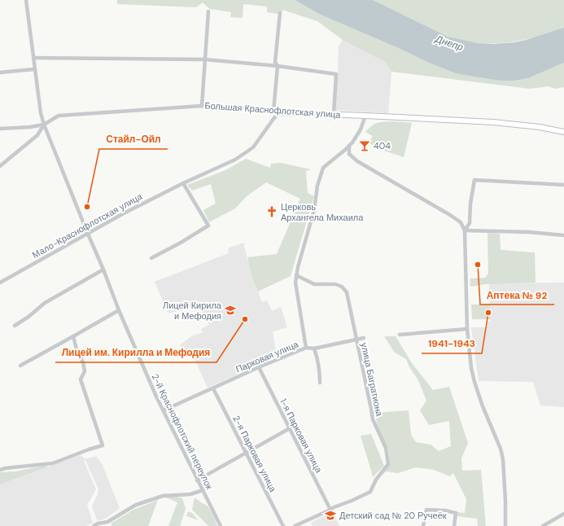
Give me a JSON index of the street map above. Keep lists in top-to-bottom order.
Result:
{
  "streets": {
    "main road": ["Большая Краснофлотская улица"],
    "street": [
      "Мало-Краснофлотская улица",
      "Парковая улица",
      "улица Багратиона",
      "2-й Краснофлотский переулок",
      "1-я Парковая улица",
      "2-я Парковая улица"
    ]
  },
  "crossings": [
    ["Большая Краснофлотская улица", "Мало-Краснофлотская улица"],
    ["Большая Краснофлотская улица", "Парковая улица"],
    ["Большая Краснофлотская улица", "2-й Краснофлотский переулок"],
    ["Мало-Краснофлотская улица", "2-й Краснофлотский переулок"],
    ["Парковая улица", "улица Багратиона"],
    ["Парковая улица", "2-й Краснофлотский переулок"],
    ["Парковая улица", "1-я Парковая улица"],
    ["Парковая улица", "2-я Парковая улица"],
    ["улица Багратиона", "1-я Парковая улица"]
  ],
  "water": ["Днепр"],
  "places": {
    "bar": ["404"],
    "other": [
      "Стайл-Ойл",
      "Аптека № 92",
      "1941-1943",
      "Лицей им. Кирилла и Мефодия"
    ],
    "church": ["Церковь Архангела Михаила"],
    "school or university": ["Лицей Кирила и Мефодия", "Детский сад № 20 Ручеёк"]
  }
}
